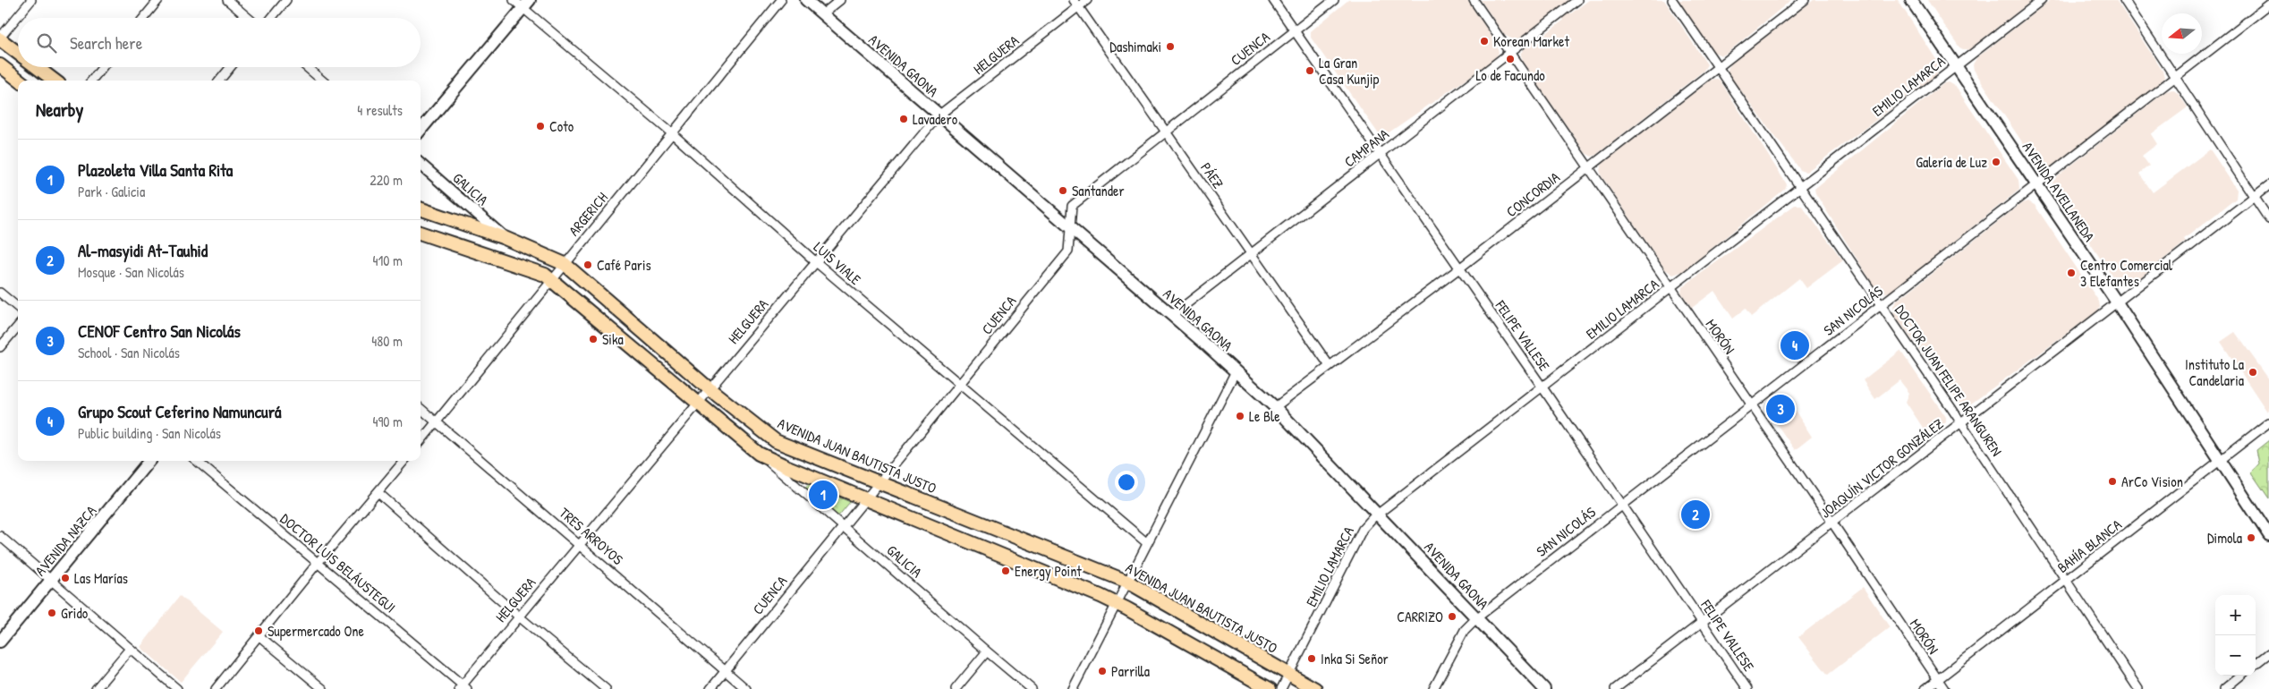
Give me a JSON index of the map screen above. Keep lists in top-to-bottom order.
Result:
{
  "streets": {
    "main road": [
      "AVENIDA GAONA",
      "AVENIDA AVELLANEDA",
      "AVENIDA JUAN BAUTISTA JUSTO",
      "AVENIDA NAZCA"
    ],
    "street": [
      "CUENCA",
      "HELGUERA",
      "EMILIO LAMARCA",
      "CAMPANA",
      "PÁEZ",
      "GALICIA",
      "CONCORDIA",
      "ARGERICH",
      "LUIS VIALE",
      "SAN NICOLÁS",
      "FELIPE VALLESE",
      "MORÓN",
      "DOCTOR JUAN FELIPE ARANGUREN",
      "JOAQUÍN VICTOR GONZÁLEZ",
      "TRES ARROYOS",
      "BAHÍA BLANCA",
      "DOCTOR LUIS BELÁUSTEGUI"
    ]
  },
  "crossings": [
    ["CUENCA", "AVENIDA GAONA"],
    ["CUENCA", "PÁEZ"],
    ["CUENCA", "GALICIA"],
    ["CUENCA", "LUIS VIALE"],
    ["CUENCA", "FELIPE VALLESE"],
    ["CUENCA", "AVENIDA JUAN BAUTISTA JUSTO"],
    ["CUENCA", "TRES ARROYOS"],
    ["HELGUERA", "AVENIDA GAONA"],
    ["HELGUERA", "PÁEZ"],
    ["HELGUERA", "LUIS VIALE"],
    ["HELGUERA", "AVENIDA JUAN BAUTISTA JUSTO"],
    ["HELGUERA", "TRES ARROYOS"],
    ["HELGUERA", "DOCTOR LUIS BELÁUSTEGUI"],
    ["AVENIDA GAONA", "EMILIO LAMARCA"],
    ["AVENIDA GAONA", "CAMPANA"],
    ["AVENIDA GAONA", "CONCORDIA"],
    ["AVENIDA GAONA", "SAN NICOLÁS"],
    ["EMILIO LAMARCA", "AVENIDA AVELLANEDA"],
    ["EMILIO LAMARCA", "FELIPE VALLESE"],
    ["EMILIO LAMARCA", "MORÓN"],
    ["EMILIO LAMARCA", "DOCTOR JUAN FELIPE ARANGUREN"],
    ["EMILIO LAMARCA", "AVENIDA JUAN BAUTISTA JUSTO"],
    ["CAMPANA", "PÁEZ"],
    ["CAMPANA", "FELIPE VALLESE"],
    ["CAMPANA", "MORÓN"],
    ["PÁEZ", "CONCORDIA"],
    ["GALICIA", "AVENIDA JUAN BAUTISTA JUSTO"],
    ["AVENIDA AVELLANEDA", "SAN NICOLÁS"],
    ["AVENIDA AVELLANEDA", "JOAQUÍN VICTOR GONZÁLEZ"],
    ["AVENIDA AVELLANEDA", "BAHÍA BLANCA"],
    ["CONCORDIA", "FELIPE VALLESE"],
    ["CONCORDIA", "MORÓN"],
    ["CONCORDIA", "DOCTOR JUAN FELIPE ARANGUREN"],
    ["ARGERICH", "LUIS VIALE"],
    ["ARGERICH", "AVENIDA JUAN BAUTISTA JUSTO"],
    ["ARGERICH", "TRES ARROYOS"],
    ["SAN NICOLÁS", "FELIPE VALLESE"],
    ["SAN NICOLÁS", "MORÓN"],
    ["SAN NICOLÁS", "DOCTOR JUAN FELIPE ARANGUREN"],
    ["FELIPE VALLESE", "JOAQUÍN VICTOR GONZÁLEZ"],
    ["MORÓN", "JOAQUÍN VICTOR GONZÁLEZ"],
    ["MORÓN", "BAHÍA BLANCA"],
    ["DOCTOR JUAN FELIPE ARANGUREN", "JOAQUÍN VICTOR GONZÁLEZ"],
    ["DOCTOR JUAN FELIPE ARANGUREN", "BAHÍA BLANCA"]
  ],
  "places": [
    "Korean Market",
    "Dashimaki",
    "Lo de Facundo",
    "La Gran Casa Kunjip",
    "Lavadero",
    "Coto",
    "Galería de Luz",
    "Santander",
    "Café Paris",
    "Centro Comercial 3 Elefantes",
    "Sika",
    "Instituto La Candelaria",
    "Le Ble",
    "ArCo Vision",
    "Dimola",
    "Energy Point",
    "Las Marías",
    "Grido",
    "CARRIZO",
    "Supermercado One",
    "Inka Si Señor",
    "Parrilla"
  ],
  "north": "left",
  "page": {
    "search": "Search here",
    "heading": ["Nearby", "4 results"],
    "list": [
      {
        "mark": "1",
        "name": "Plazoleta Villa Santa Rita",
        "note": "Park · Galicia",
        "value": "220 m"
      },
      {
        "mark": "2",
        "name": "Al-masyidi At-Tauhid",
        "note": "Mosque · San Nicolás",
        "value": "410 m"
      },
      {
        "mark": "3",
        "name": "CENOF Centro San Nicolás",
        "note": "School · San Nicolás",
        "value": "480 m"
      },
      {
        "mark": "4",
        "name": "Grupo Scout Ceferino Namuncurá",
        "note": "Public building · San Nicolás",
        "value": "490 m"
      }
    ],
    "pins": [
      "4",
      "3",
      "1",
      "2"
    ],
    "map_buttons": ["+", "−"]
  }
}
